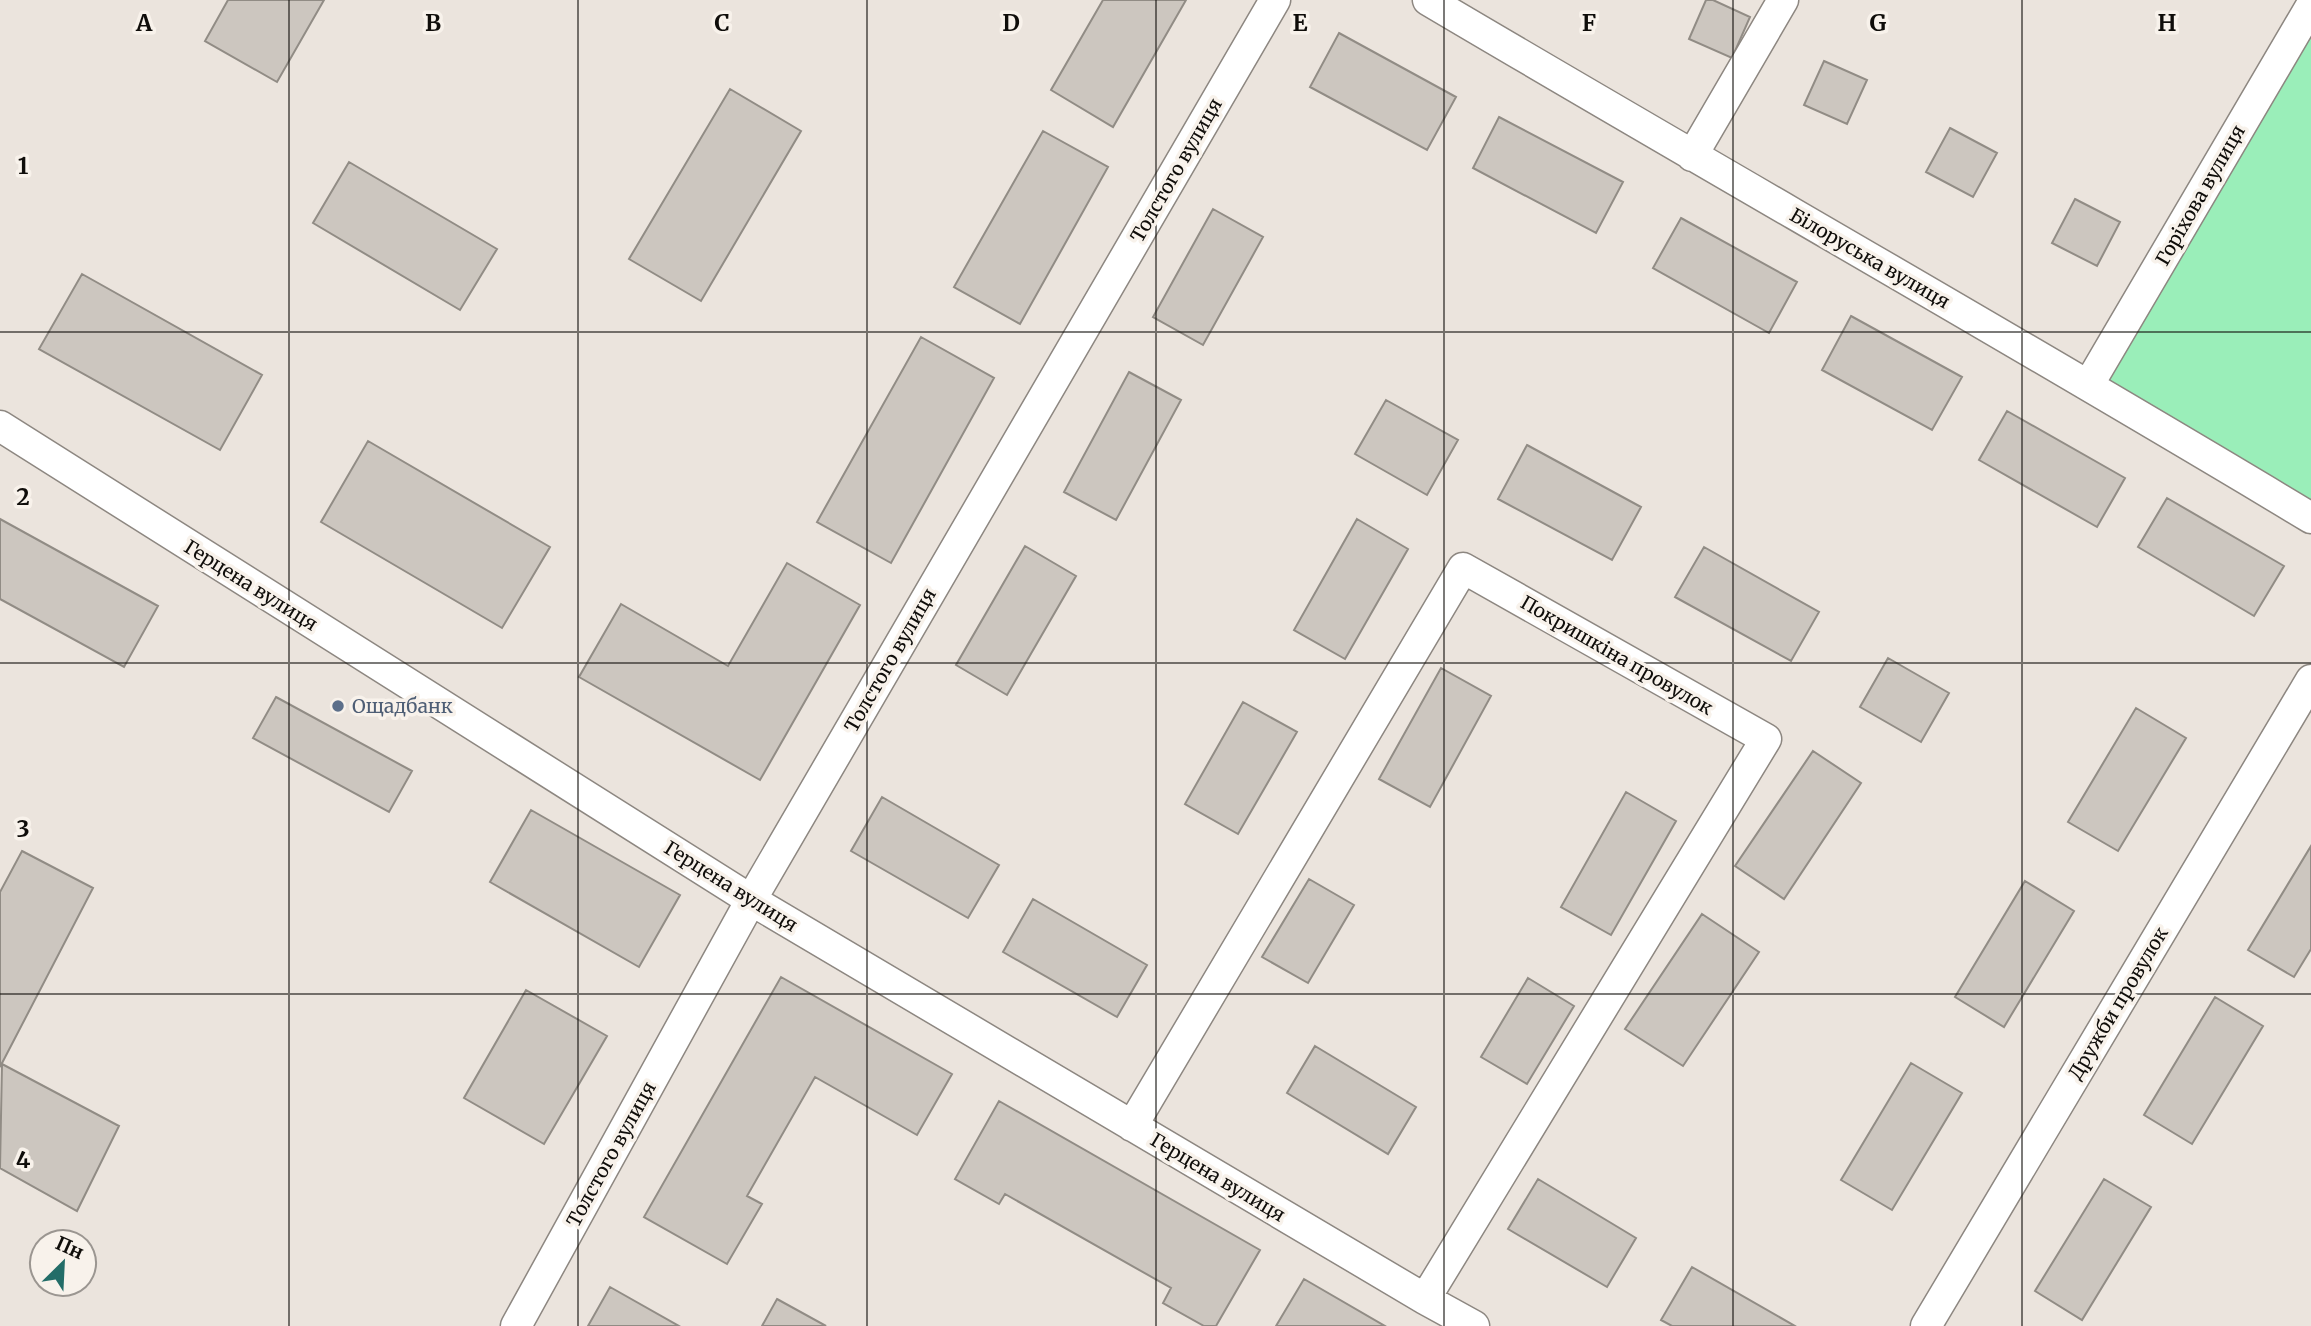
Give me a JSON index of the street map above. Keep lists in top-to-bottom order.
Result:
{
  "streets": {
    "street": [
      "Толстого вулиця",
      "Горіхова вулиця",
      "Білоруська вулиця",
      "Герцена вулиця",
      "Покришкіна провулок",
      "Дружби провулок"
    ]
  },
  "crossings": [
    ["Толстого вулиця", "Герцена вулиця"],
    ["Горіхова вулиця", "Білоруська вулиця"],
    ["Герцена вулиця", "Покришкіна провулок"]
  ],
  "places": ["Ощадбанк"],
  "north": "top right",
  "grid": {
    "columns": [
      "A",
      "B",
      "C",
      "D",
      "E",
      "F",
      "G",
      "H"
    ],
    "rows": [
      "1",
      "2",
      "3",
      "4"
    ]
  }
}
